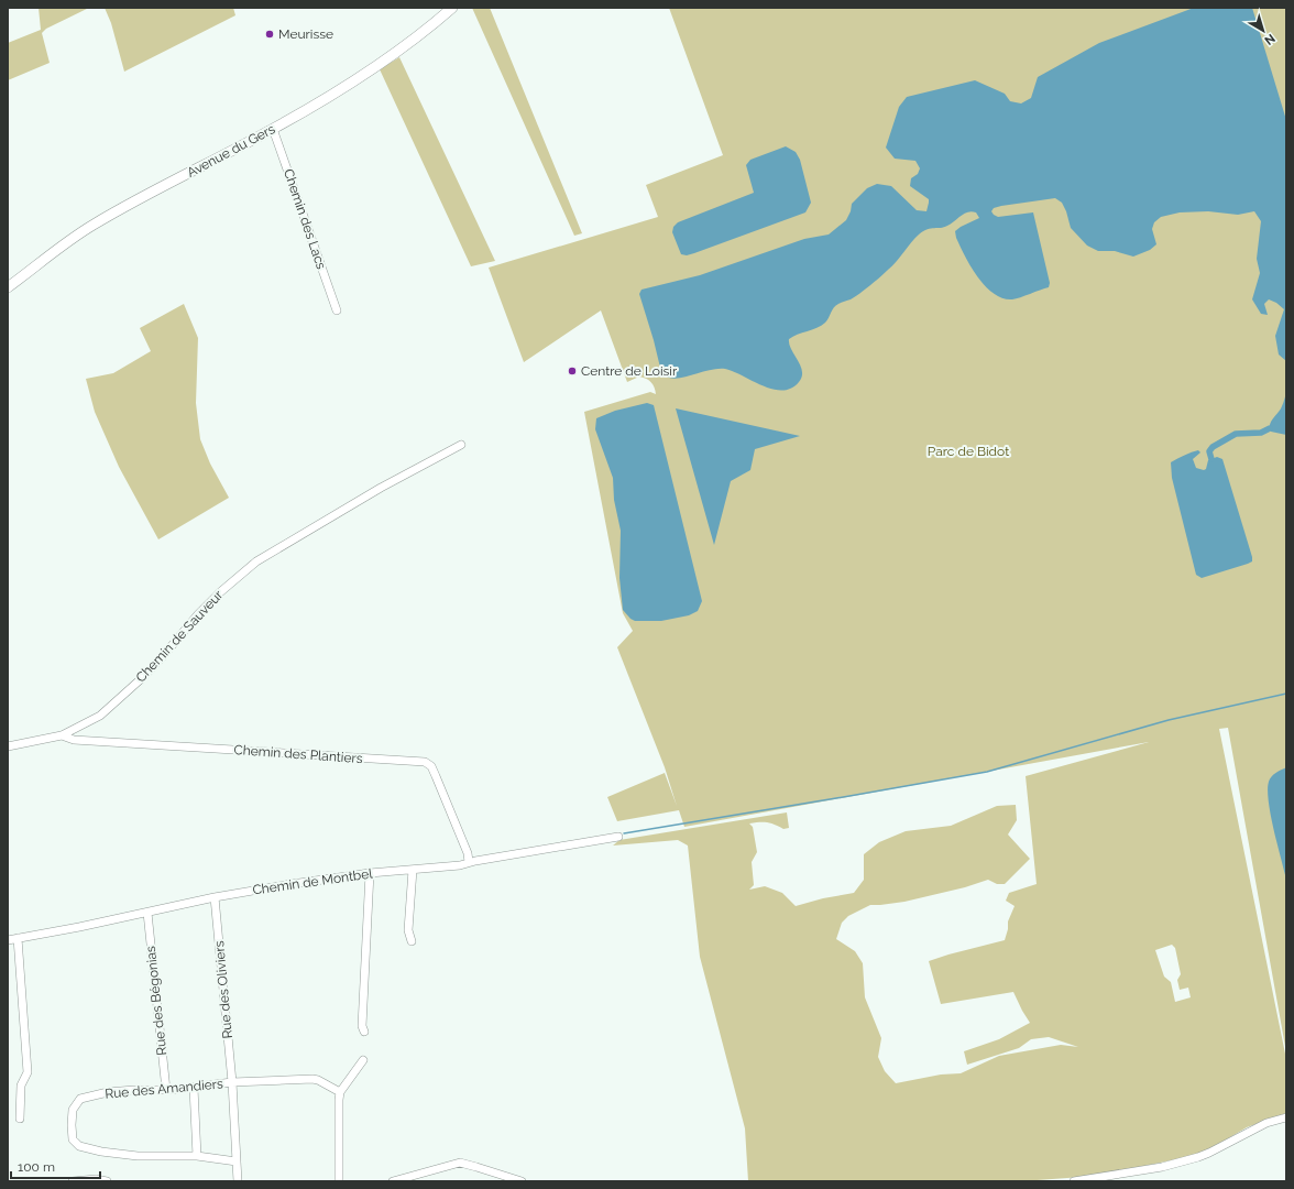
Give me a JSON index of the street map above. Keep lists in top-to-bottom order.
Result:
{
  "streets": {
    "main road": ["Avenue du Gers"],
    "street": [
      "Chemin des Lacs",
      "Chemin de Sauveur",
      "Chemin des Plantiers",
      "Chemin de Montbel",
      "Rue des Oliviers",
      "Rue des Bégonias",
      "Rue des Amandiers"
    ]
  },
  "crossings": [
    ["Avenue du Gers", "Chemin des Lacs"],
    ["Chemin de Sauveur", "Chemin des Plantiers"],
    ["Chemin des Plantiers", "Chemin de Montbel"],
    ["Chemin de Montbel", "Rue des Oliviers"],
    ["Chemin de Montbel", "Rue des Bégonias"],
    ["Rue des Oliviers", "Rue des Amandiers"],
    ["Rue des Bégonias", "Rue des Amandiers"]
  ],
  "parks": ["Parc de Bidot"],
  "places": ["Meurisse", "Centre de Loisir"],
  "scale_bar": "100 m",
  "north": "bottom right"
}
